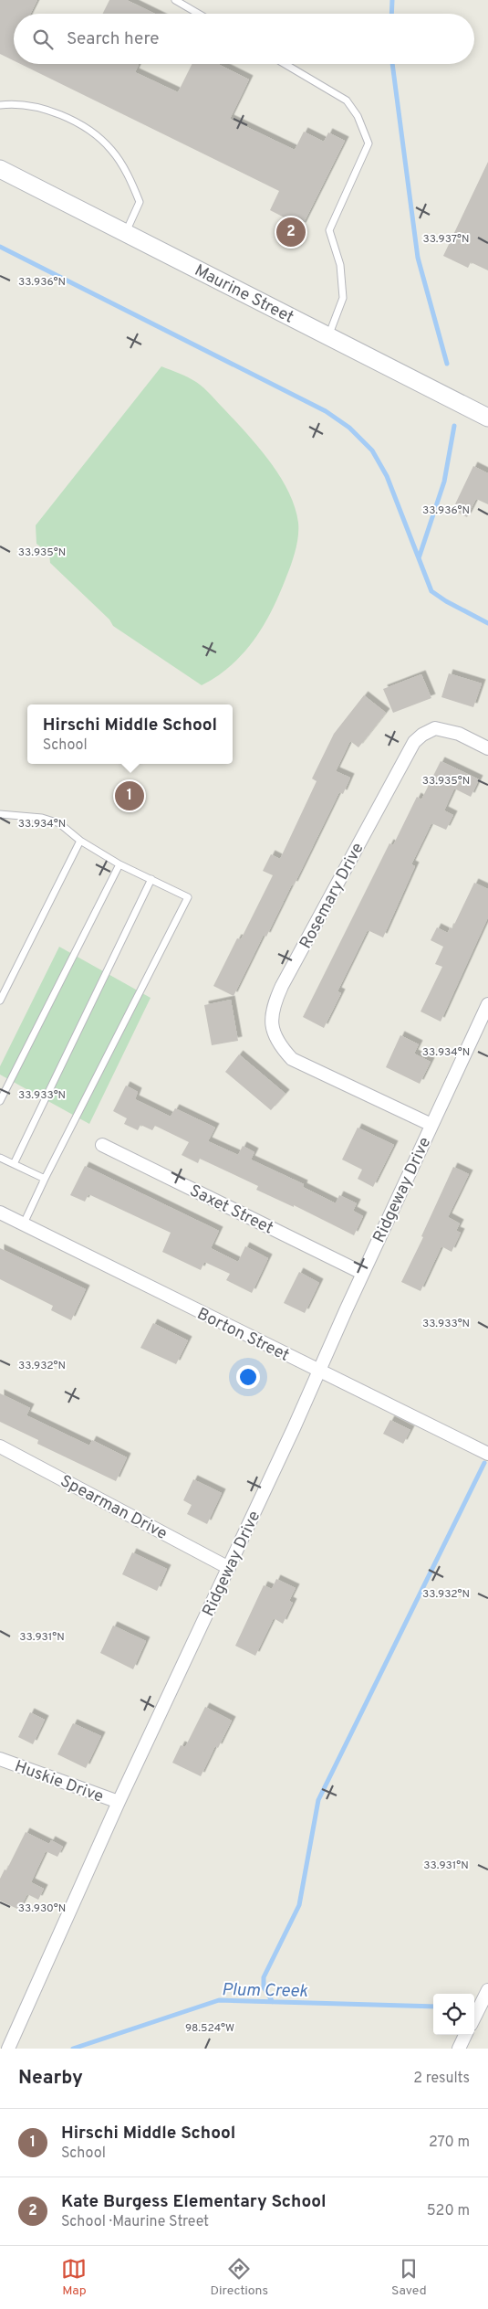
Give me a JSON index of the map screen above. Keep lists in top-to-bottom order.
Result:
{
  "streets": {
    "street": [
      "Maurine Street",
      "Rosemary Drive",
      "Ridgeway Drive",
      "Saxet Street",
      "Borton Street",
      "Spearman Drive",
      "Huskie Drive"
    ]
  },
  "crossings": [
    ["Rosemary Drive", "Ridgeway Drive"],
    ["Ridgeway Drive", "Saxet Street"],
    ["Ridgeway Drive", "Borton Street"],
    ["Ridgeway Drive", "Spearman Drive"],
    ["Ridgeway Drive", "Huskie Drive"]
  ],
  "water": ["Plum Creek"],
  "page": {
    "search": "Search here",
    "pins": ["2", "1"],
    "popup": ["Hirschi Middle School", "School"],
    "heading": ["Nearby", "2 results"],
    "list": [
      {
        "mark": "1",
        "name": "Hirschi Middle School",
        "note": "School",
        "value": "270 m"
      },
      {
        "mark": "2",
        "name": "Kate Burgess Elementary School",
        "note": "School · Maurine Street",
        "value": "520 m"
      }
    ],
    "nav": ["Map", "Directions", "Saved"]
  },
  "coordinates": [
    "33.937°N",
    "33.936°N",
    "33.935°N",
    "33.934°N",
    "33.933°N",
    "33.932°N",
    "33.931°N",
    "33.930°N",
    "98.524°W"
  ]
}
